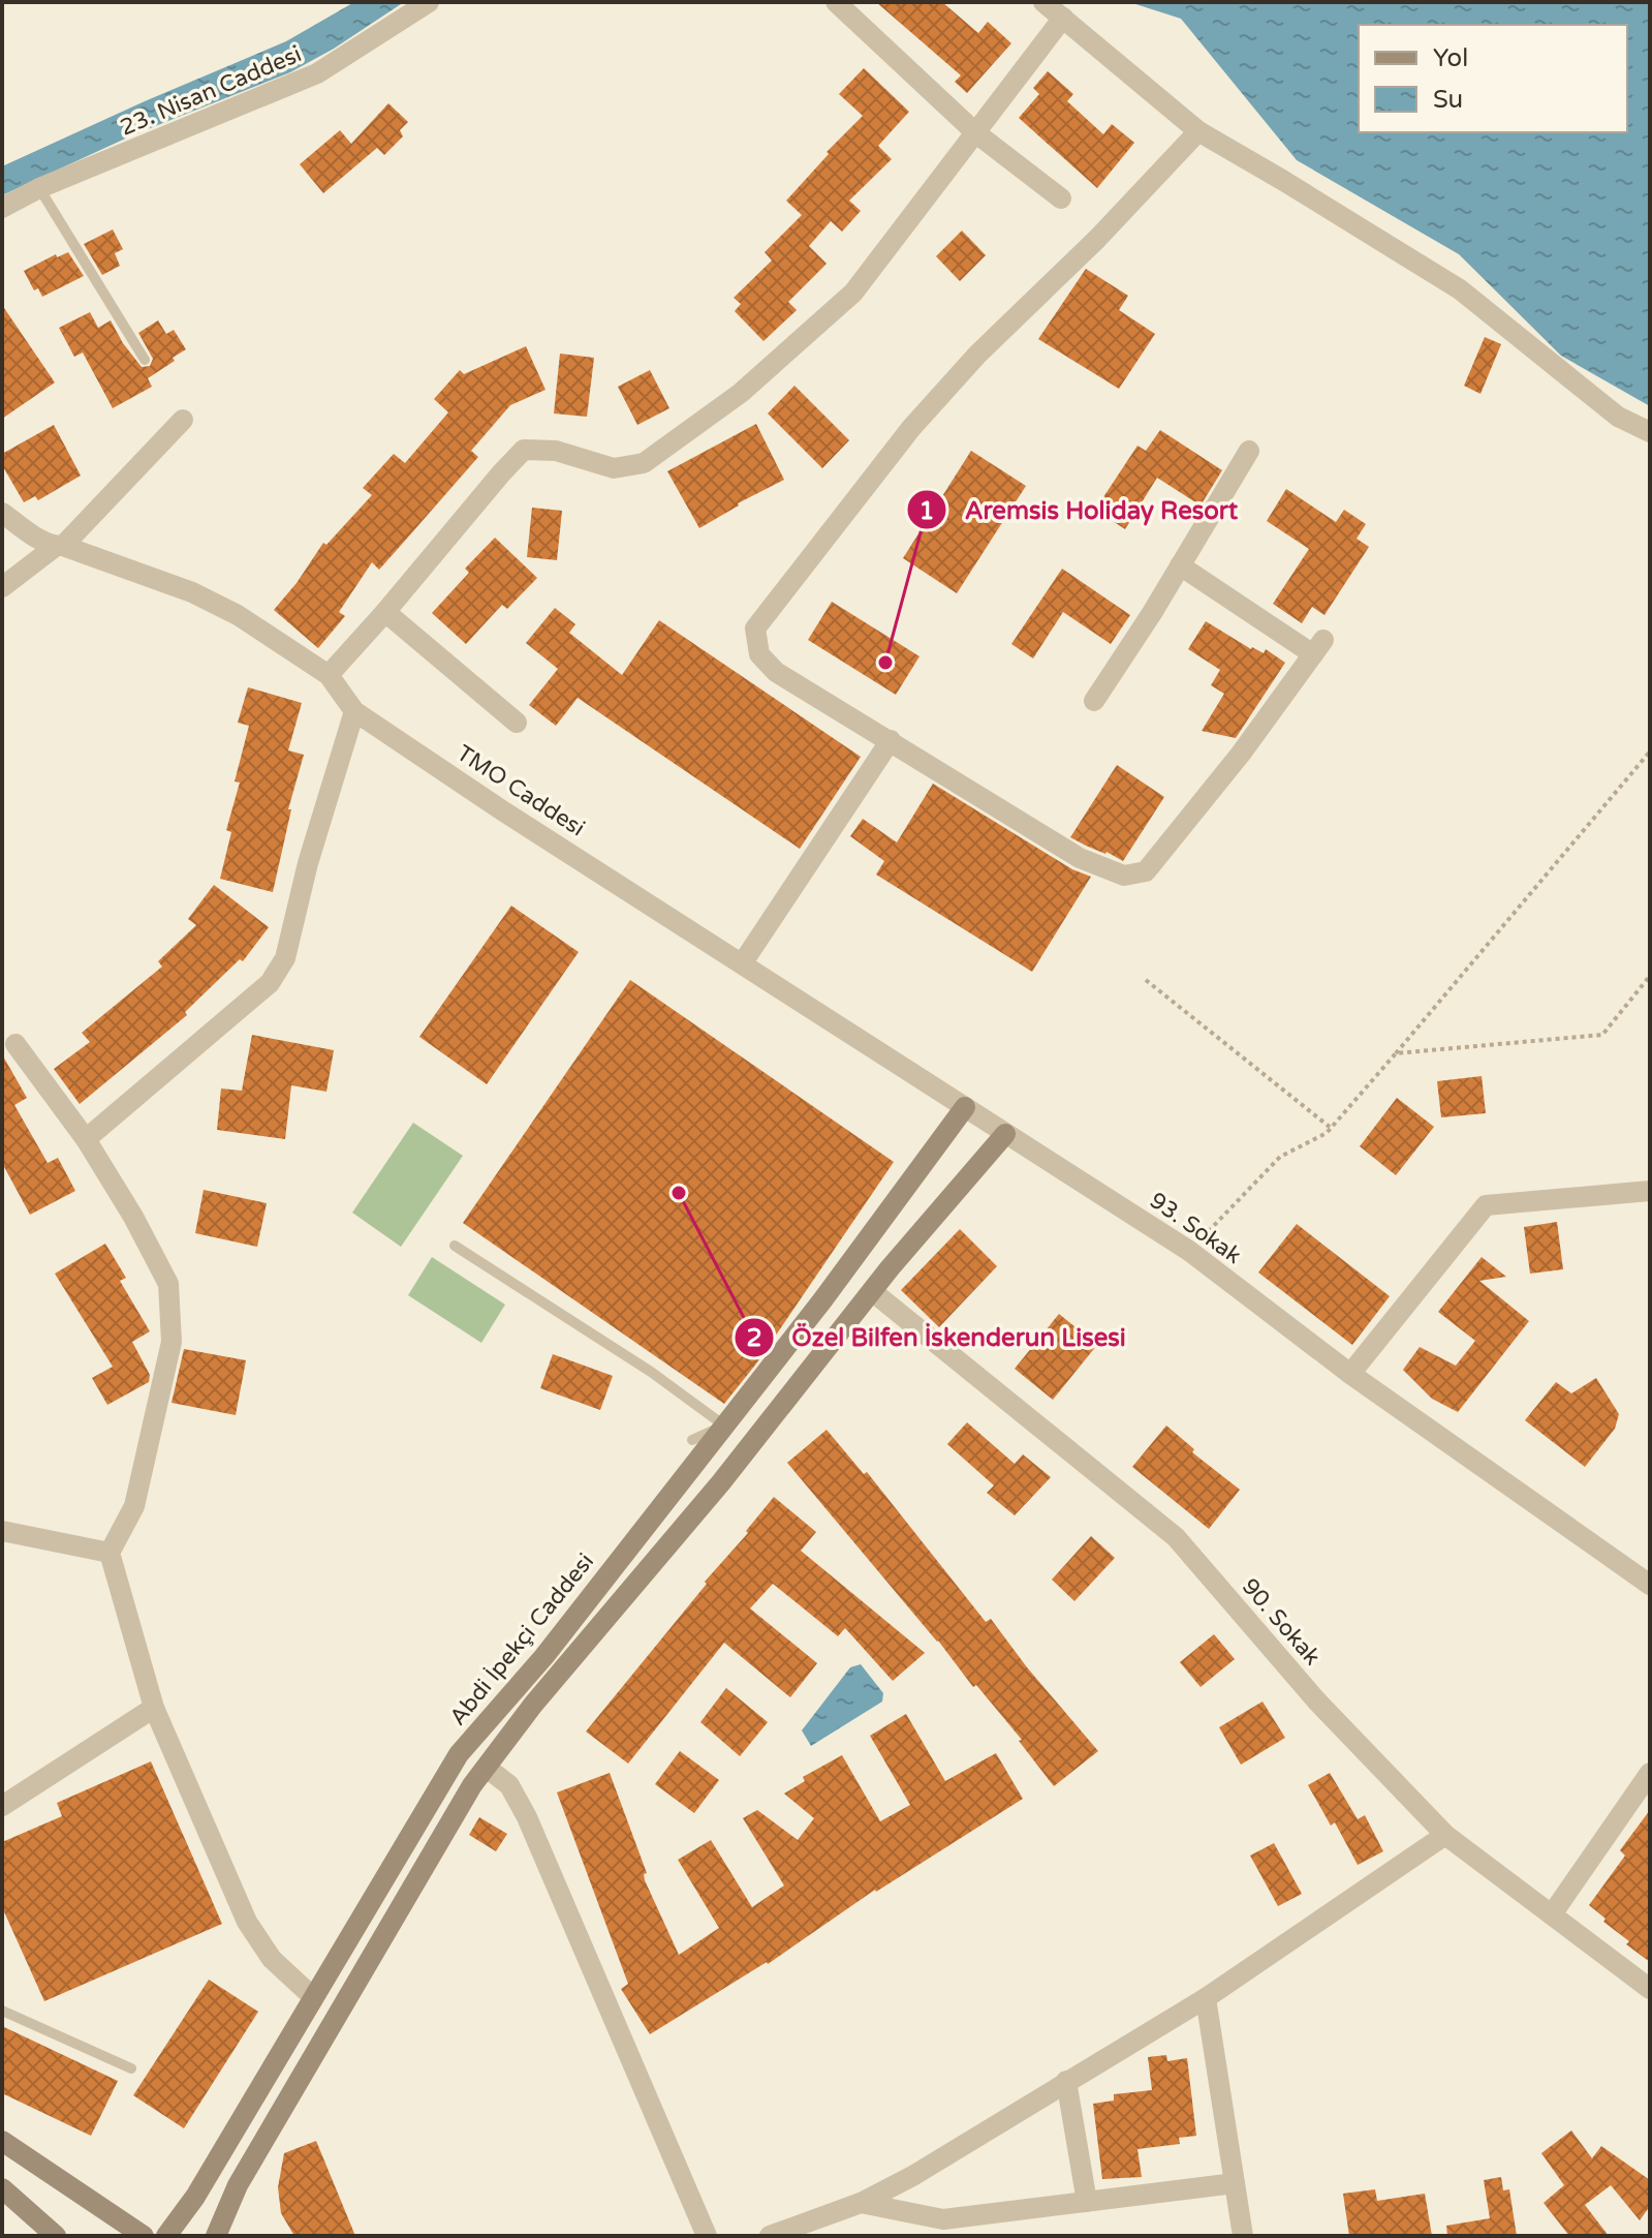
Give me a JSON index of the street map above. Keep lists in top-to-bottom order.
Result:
{
  "streets": {
    "street": [
      "23. Nisan Caddesi",
      "TMO Caddesi",
      "93. Sokak",
      "90. Sokak",
      "Abdi İpekçi Caddesi"
    ]
  },
  "crossings": [
    ["TMO Caddesi", "93. Sokak"],
    ["TMO Caddesi", "Abdi İpekçi Caddesi"]
  ],
  "places": ["Aremsis Holiday Resort", "Özel Bilfen İskenderun Lisesi"],
  "legend": ["Yol", "Su"]
}
